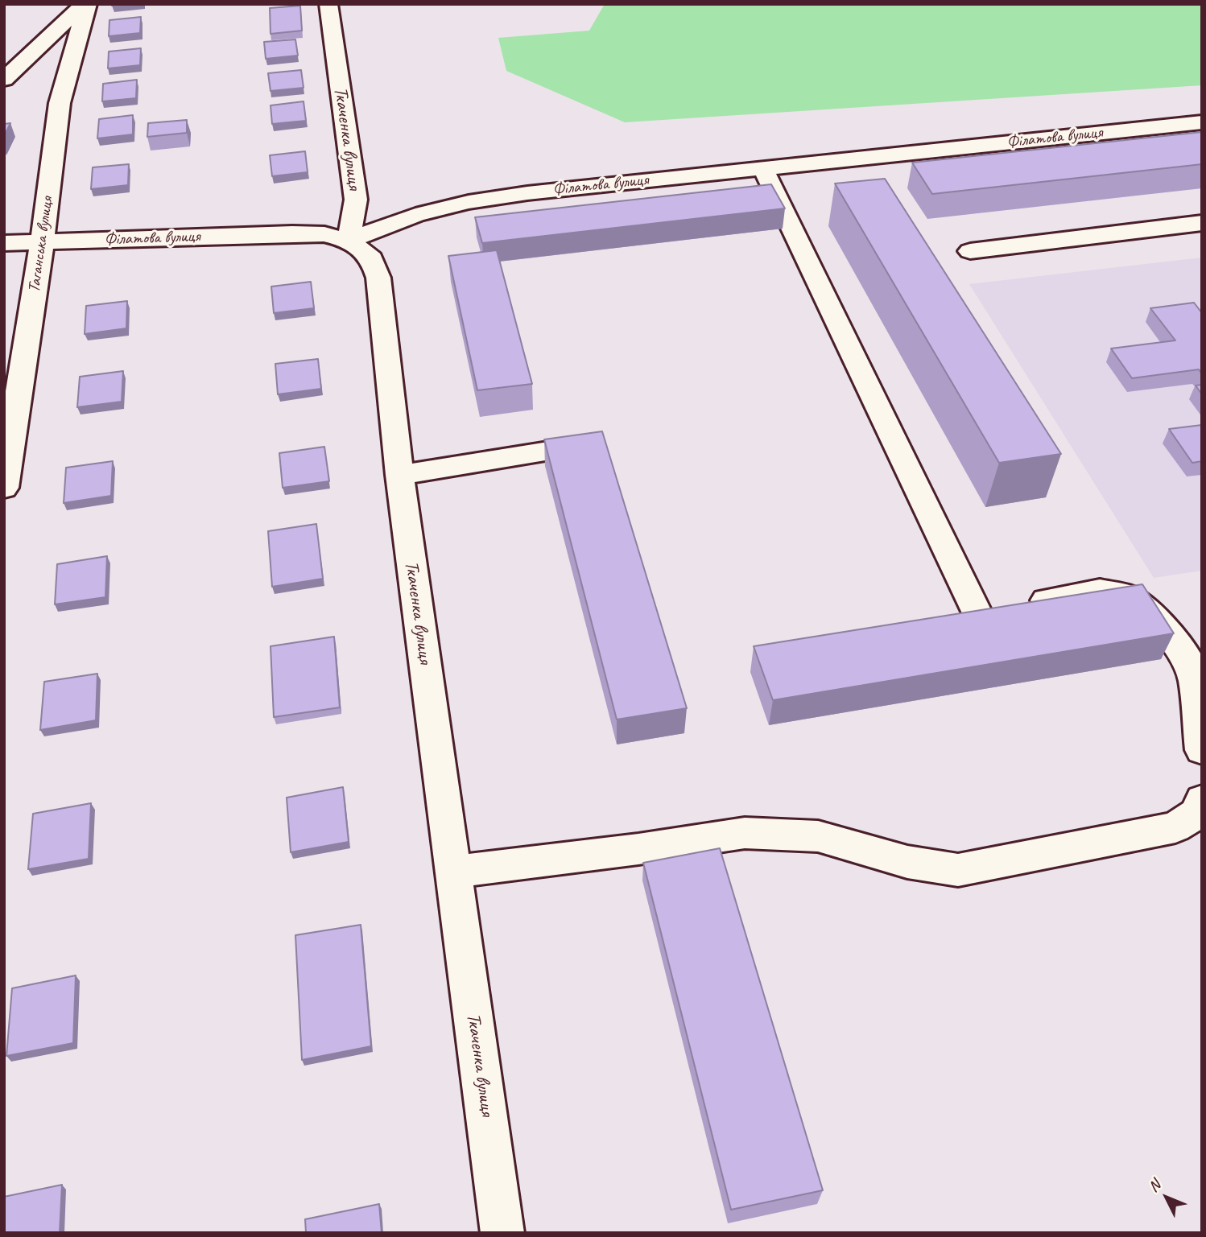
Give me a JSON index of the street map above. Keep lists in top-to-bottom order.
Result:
{
  "streets": {
    "street": ["Філатова вулиця", "Ткаченка вулиця", "Таганська вулиця"]
  },
  "crossings": [
    ["Філатова вулиця", "Ткаченка вулиця"],
    ["Філатова вулиця", "Таганська вулиця"]
  ],
  "north": "top left"
}
